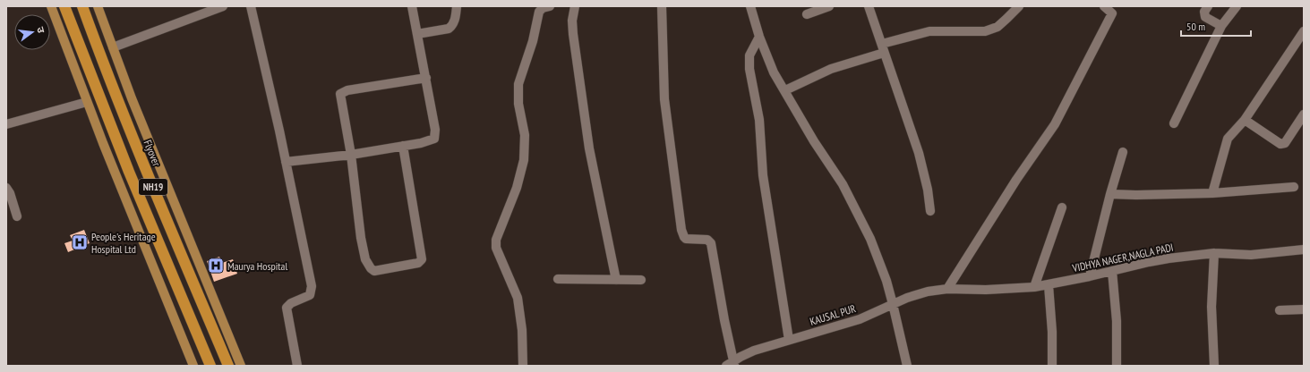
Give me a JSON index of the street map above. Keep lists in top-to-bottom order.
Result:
{
  "streets": {
    "highway": ["Flyover", "NH19"],
    "street": ["VIDHYA NAGER,NAGLA PADI", "KAUSAL PUR"]
  },
  "crossings": [
    ["VIDHYA NAGER,NAGLA PADI", "KAUSAL PUR"]
  ],
  "places": {
    "hospital": ["People's Heritage Hospital Ltd", "Maurya Hospital"]
  },
  "scale_bar": "50 m",
  "north": "right"
}
